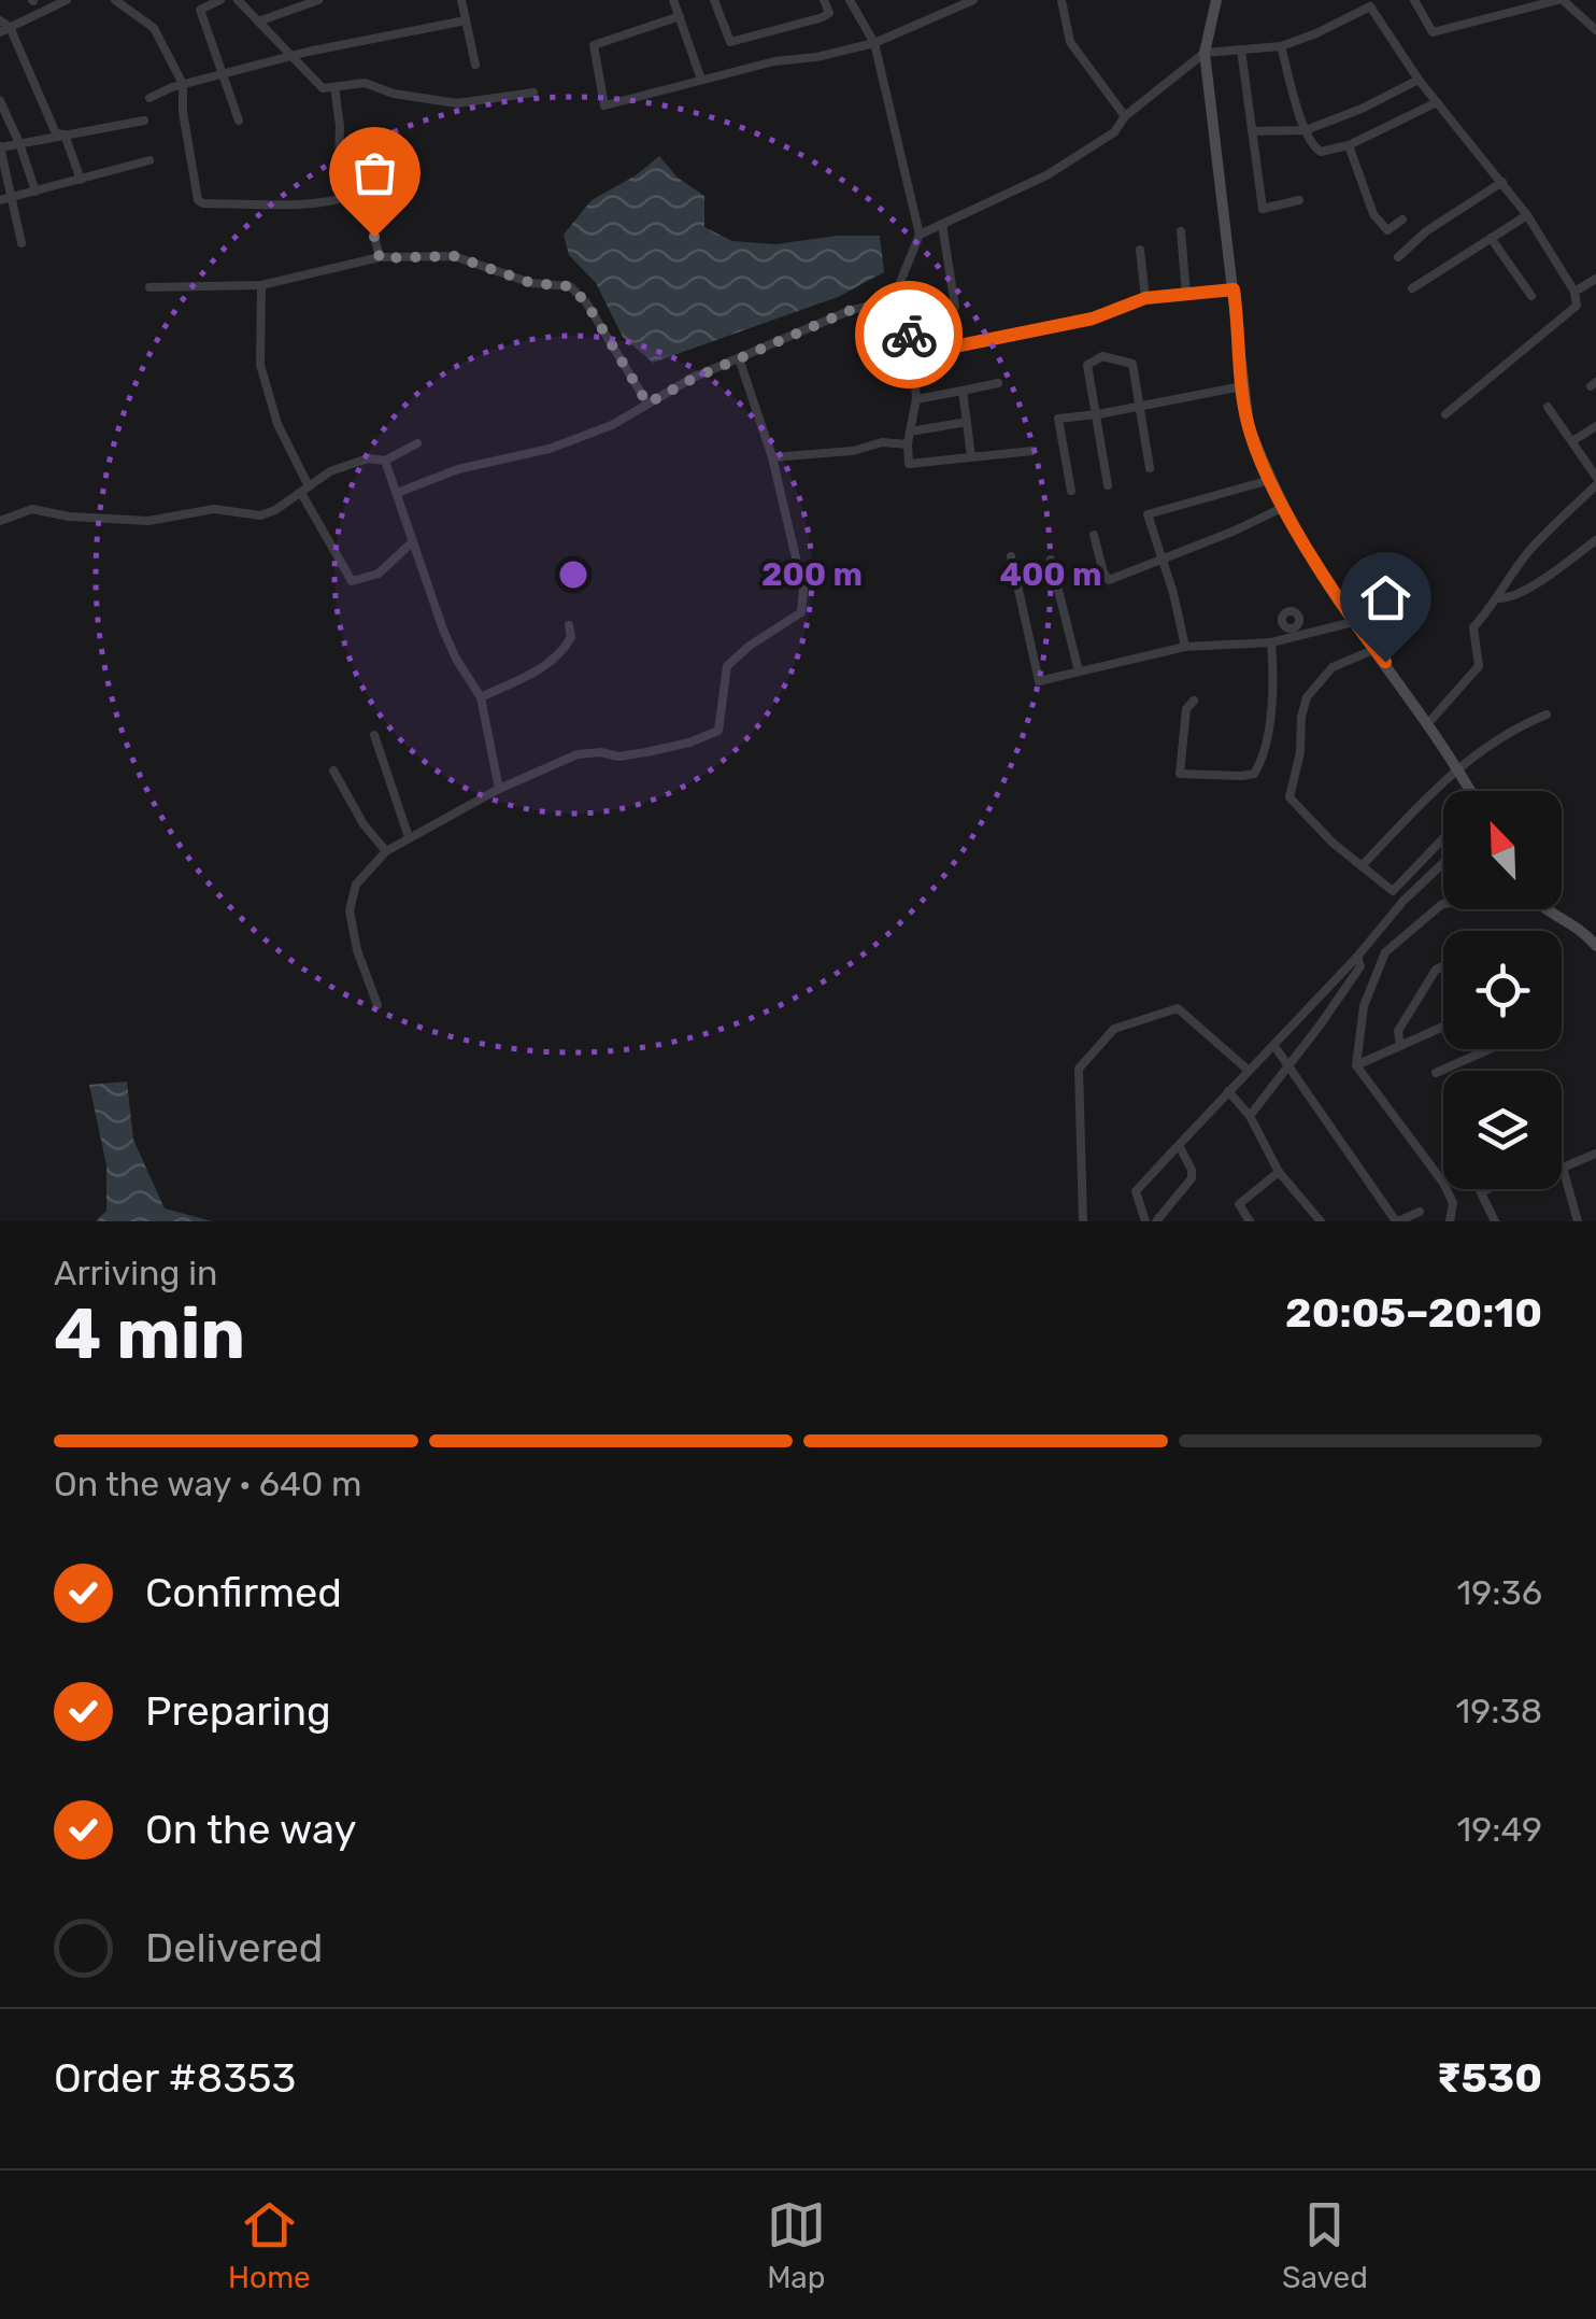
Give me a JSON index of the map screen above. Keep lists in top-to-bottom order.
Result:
{
  "north": "top left",
  "page": {
    "heading": ["4 min", "Arriving in", "20:05–20:10"],
    "panel": ["Order #8353", "₹530"],
    "bar": "On the way · 640 m",
    "list": [
      ["Confirmed", "19:36"],
      ["Preparing", "19:38"],
      ["On the way", "19:49"],
      "Delivered"
    ],
    "tabs": ["Home", "Map", "Saved"]
  },
  "rings": ["200 m", "400 m"]
}
